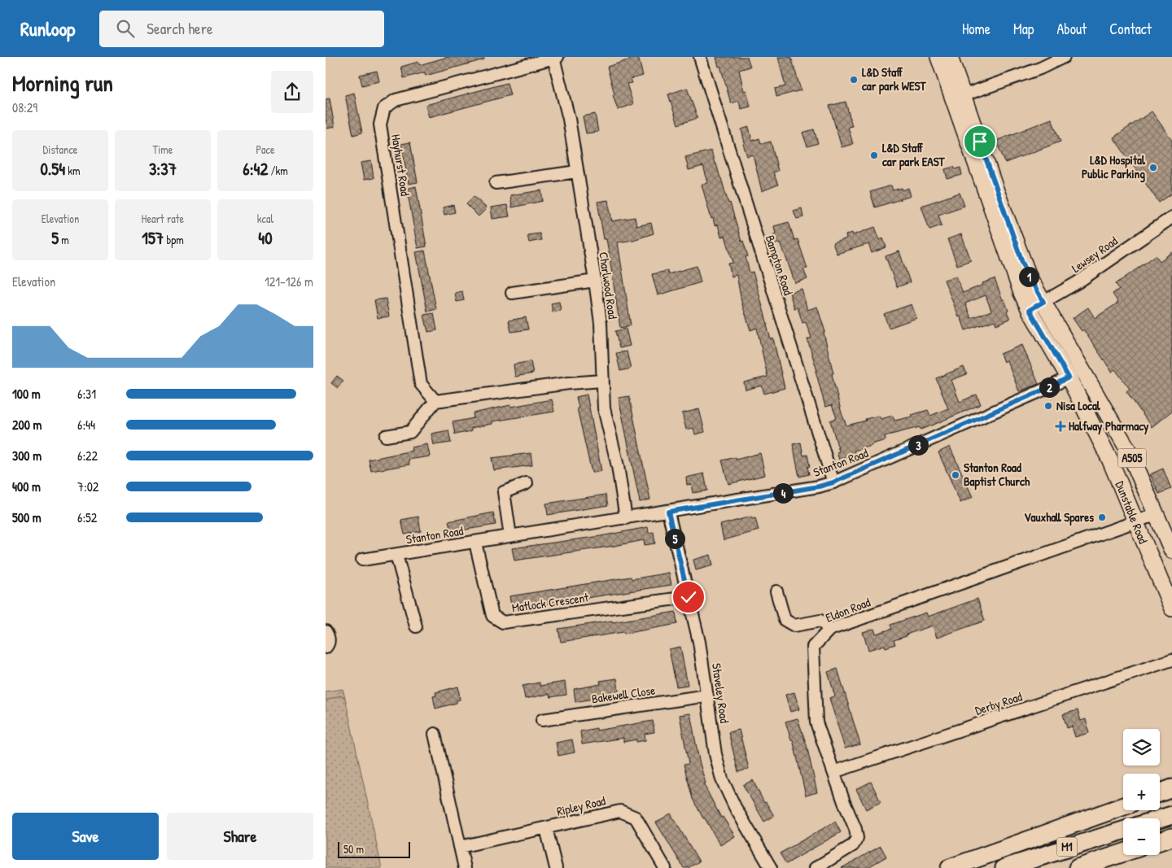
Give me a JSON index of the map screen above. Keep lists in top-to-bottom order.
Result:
{
  "streets": {
    "highway": ["M1"],
    "main road": ["A505", "Dunstable Road"],
    "street": [
      "Hayhurst Road",
      "Lewsey Road",
      "Bampton Road",
      "Charlwood Road",
      "Stanton Road",
      "Matlock Crescent",
      "Eldon Road",
      "Staveley Road",
      "Bakewell Close",
      "Derby Road",
      "Ripley Road"
    ]
  },
  "crossings": [
    ["Hayhurst Road", "Charlwood Road"],
    ["Lewsey Road", "Dunstable Road"],
    ["Bampton Road", "Stanton Road"],
    ["Charlwood Road", "Stanton Road"],
    ["Stanton Road", "Dunstable Road"],
    ["Stanton Road", "Matlock Crescent"],
    ["Stanton Road", "Staveley Road"],
    ["Dunstable Road", "Eldon Road"],
    ["Matlock Crescent", "Staveley Road"],
    ["Eldon Road", "Derby Road"],
    ["Staveley Road", "Bakewell Close"]
  ],
  "places": {
    "other": [
      "L&D Staff car park WEST",
      "L&D Staff car park EAST",
      "L&D Hospital Public Parking",
      "Nisa Local",
      "Stanton Road Baptist Church",
      "Vauxhall Spares"
    ],
    "health": ["Halfway Pharmacy"]
  },
  "scale_bar": "50 m",
  "page": {
    "header": "Runloop",
    "search": "Search here",
    "nav": [
      "Home",
      "Map",
      "About",
      "Contact"
    ],
    "heading": ["Morning run", "08:29"],
    "stats": [
      ["Distance", "0.54 km"],
      ["Time", "3:37"],
      ["Pace", "6:42 /km"],
      ["Elevation", "5 m"],
      ["Heart rate", "157 bpm"],
      ["kcal", "40"]
    ],
    "chart": ["Elevation", "121–126 m"],
    "pins": [
      "1",
      "2",
      "3",
      "4",
      "5"
    ],
    "list": [
      {
        "name": "100 m",
        "note": "6:31"
      },
      {
        "name": "200 m",
        "note": "6:44"
      },
      {
        "name": "300 m",
        "note": "6:22"
      },
      {
        "name": "400 m",
        "note": "7:02"
      },
      {
        "name": "500 m",
        "note": "6:52"
      }
    ],
    "map_buttons": ["+", "−"],
    "buttons": ["Save", "Share"],
    "scale": "50 m"
  }
}
